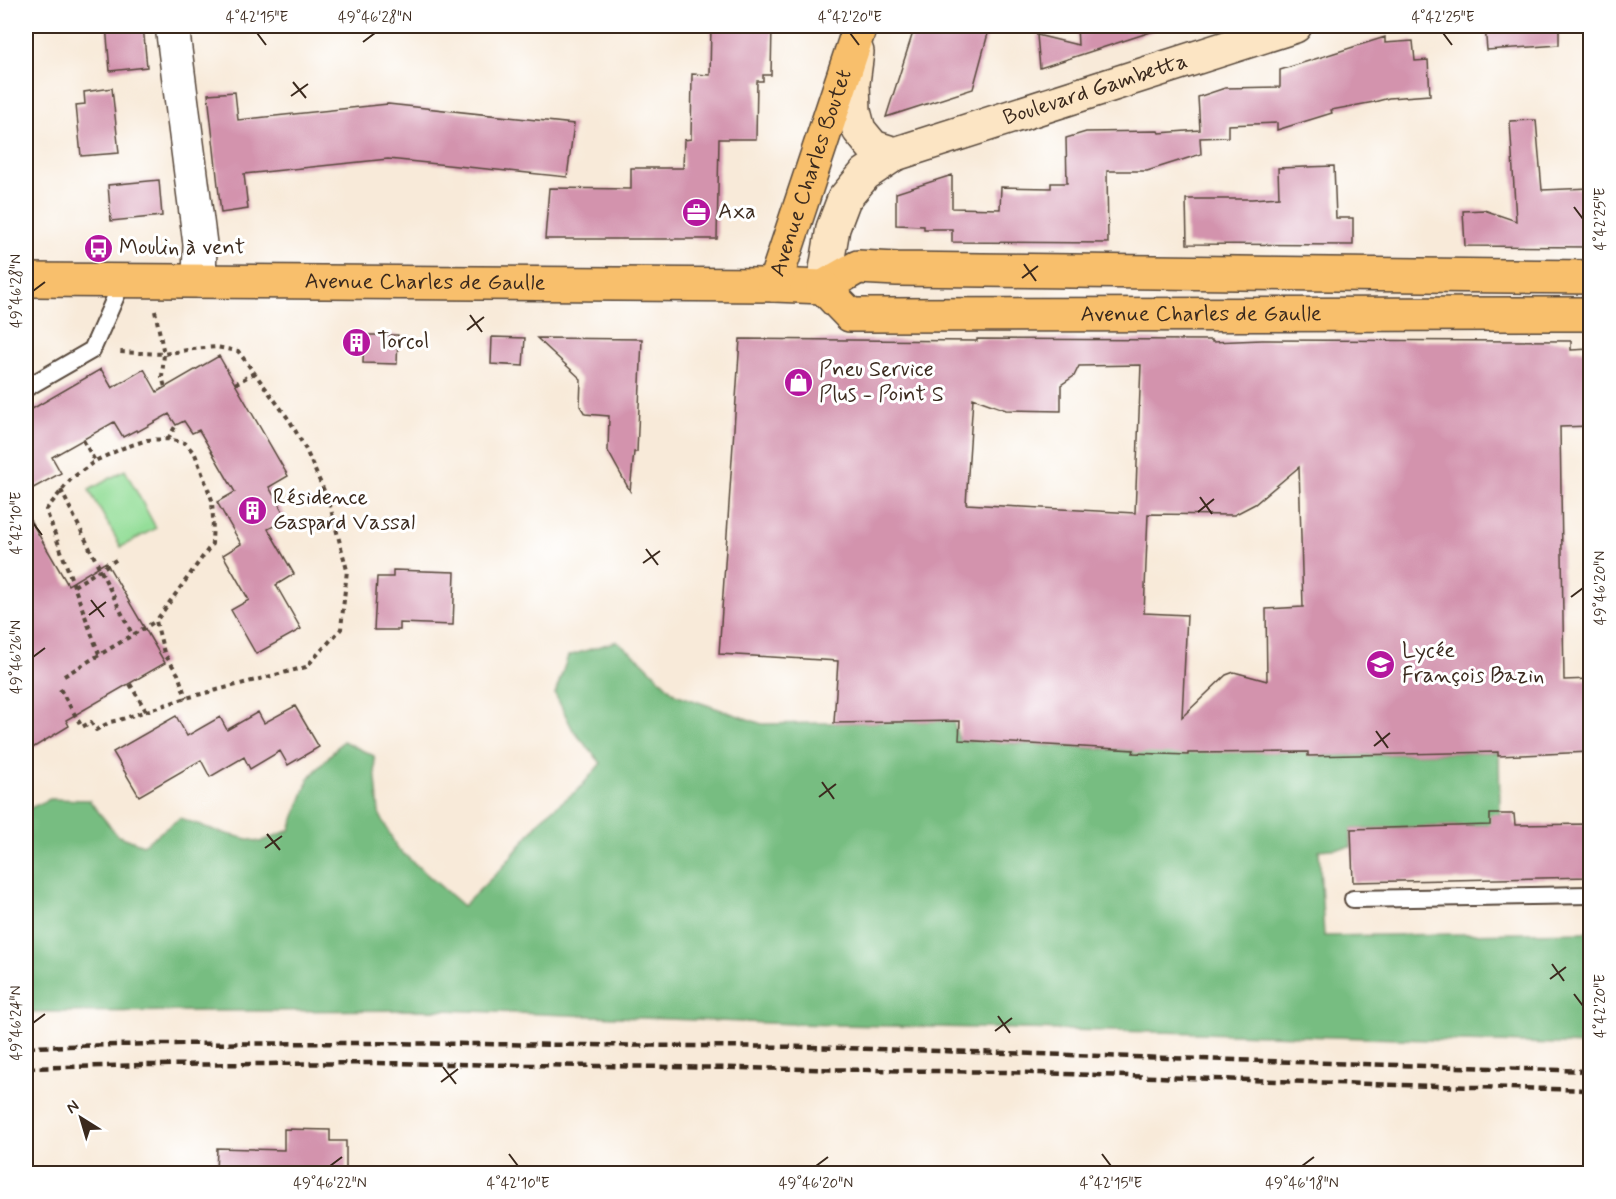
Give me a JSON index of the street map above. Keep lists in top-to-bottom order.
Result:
{
  "streets": {
    "main road": ["Avenue Charles Boutet", "Avenue Charles de Gaulle"],
    "street": ["Boulevard Gambetta"]
  },
  "crossings": [
    ["Boulevard Gambetta", "Avenue Charles de Gaulle"],
    ["Avenue Charles Boutet", "Avenue Charles de Gaulle"]
  ],
  "places": {
    "office": ["Axa"],
    "bus stop": ["Moulin à vent"],
    "building": ["Torcol", "Résidence Gaspard Vassal"],
    "shop": ["Pneu Service Plus - Point S"],
    "school or university": ["Lycée François Bazin"]
  },
  "north": "top left",
  "coordinates": [
    "4°42'15\"E",
    "49°46'28\"N",
    "4°42'20\"E",
    "4°42'25\"E",
    "4°42'10\"E",
    "49°46'20\"N",
    "49°46'26\"N",
    "49°46'24\"N",
    "49°46'22\"N",
    "49°46'18\"N"
  ]
}
